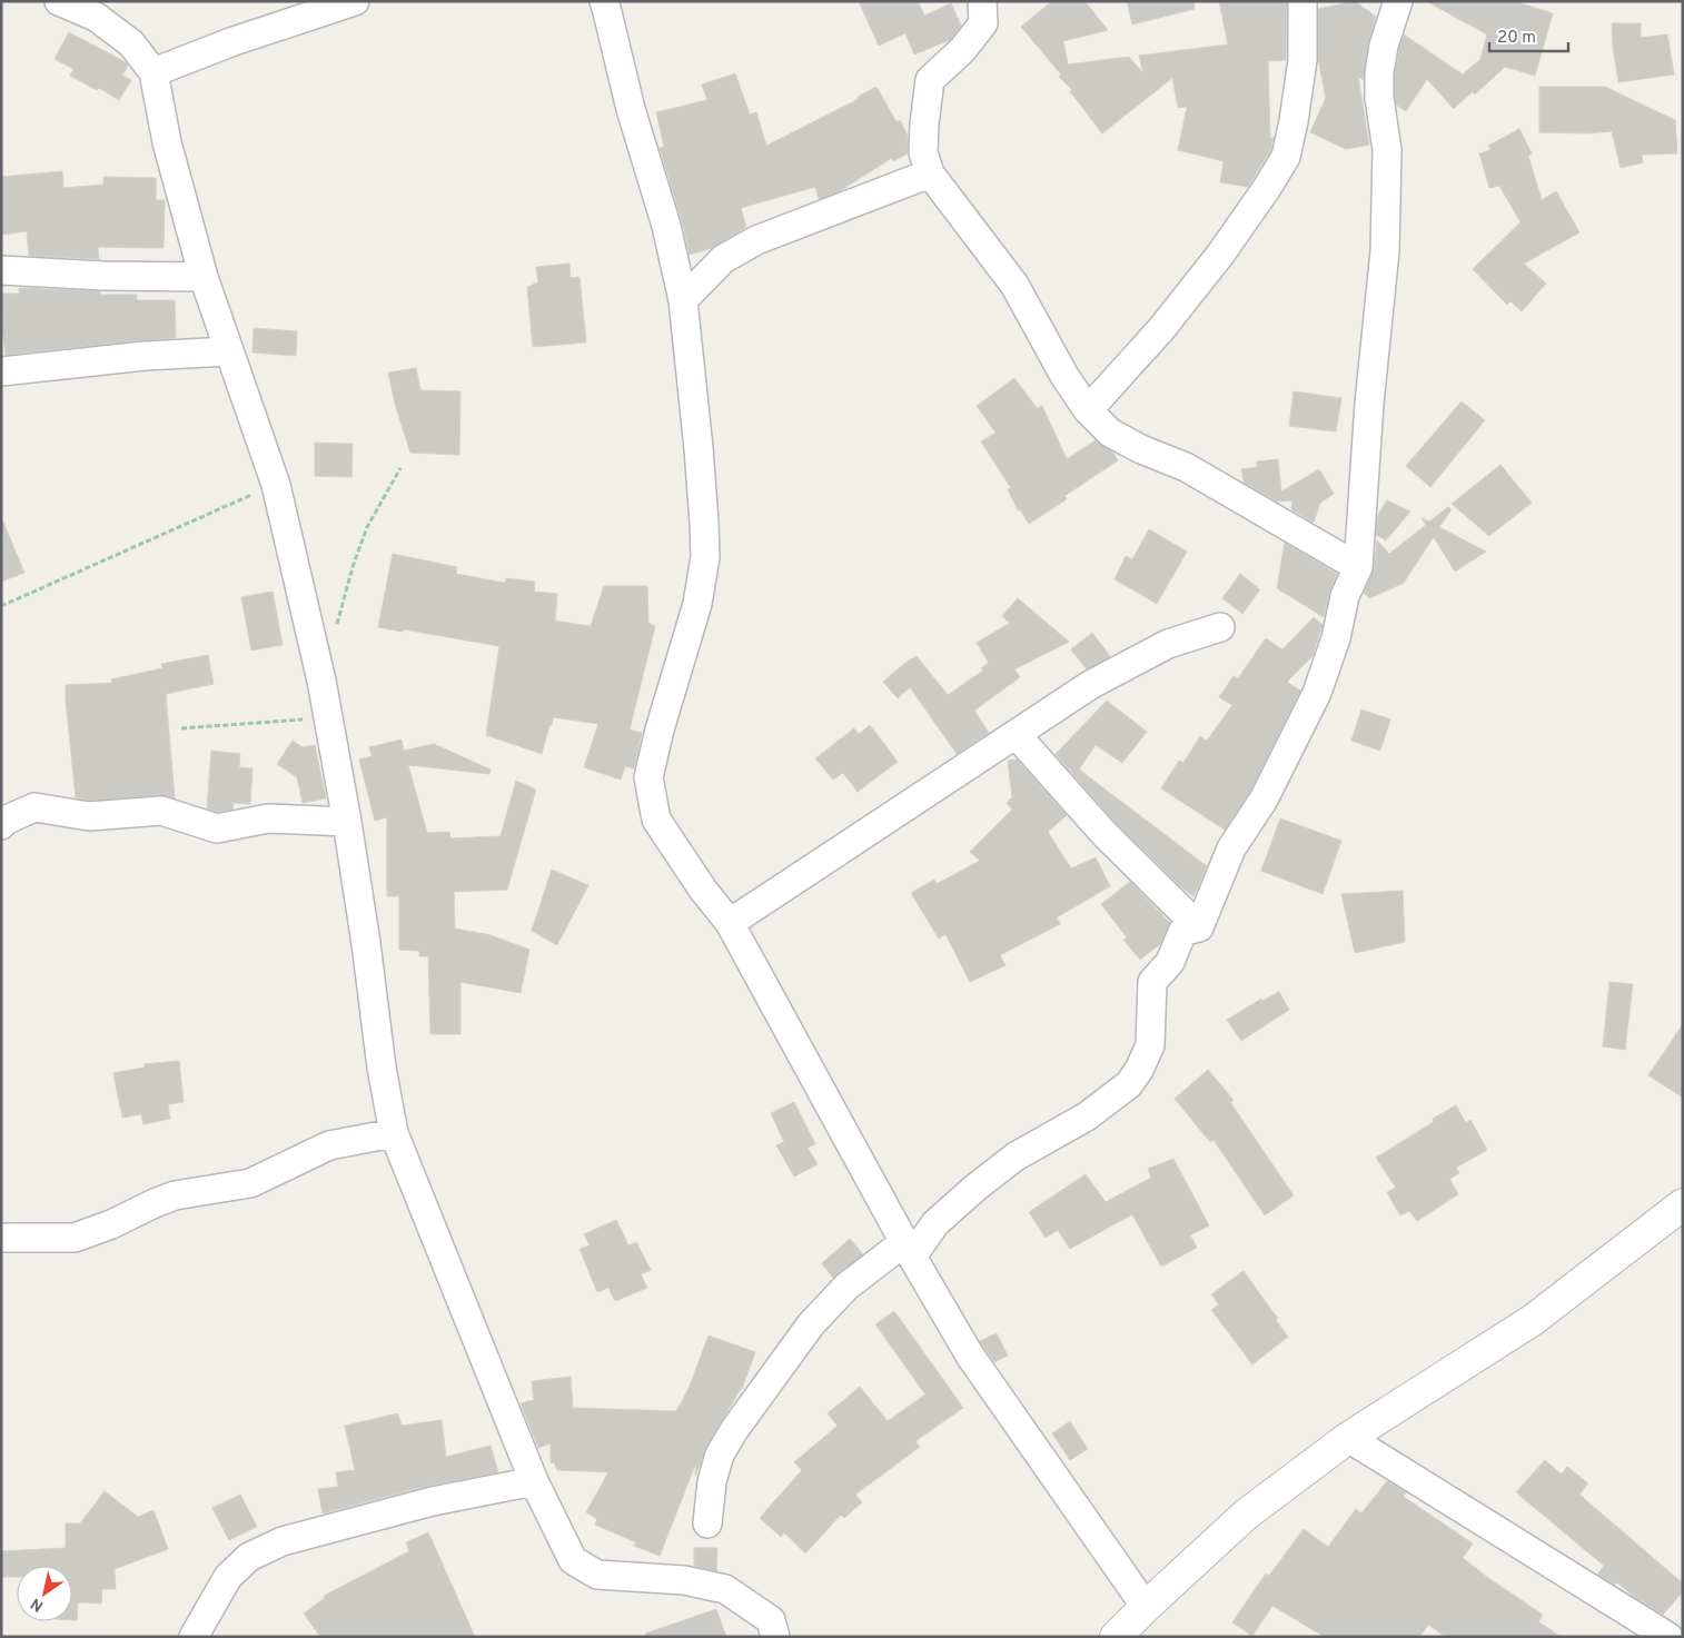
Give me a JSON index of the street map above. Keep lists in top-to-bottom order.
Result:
{
  "scale_bar": "20 m",
  "north": "bottom left"
}
